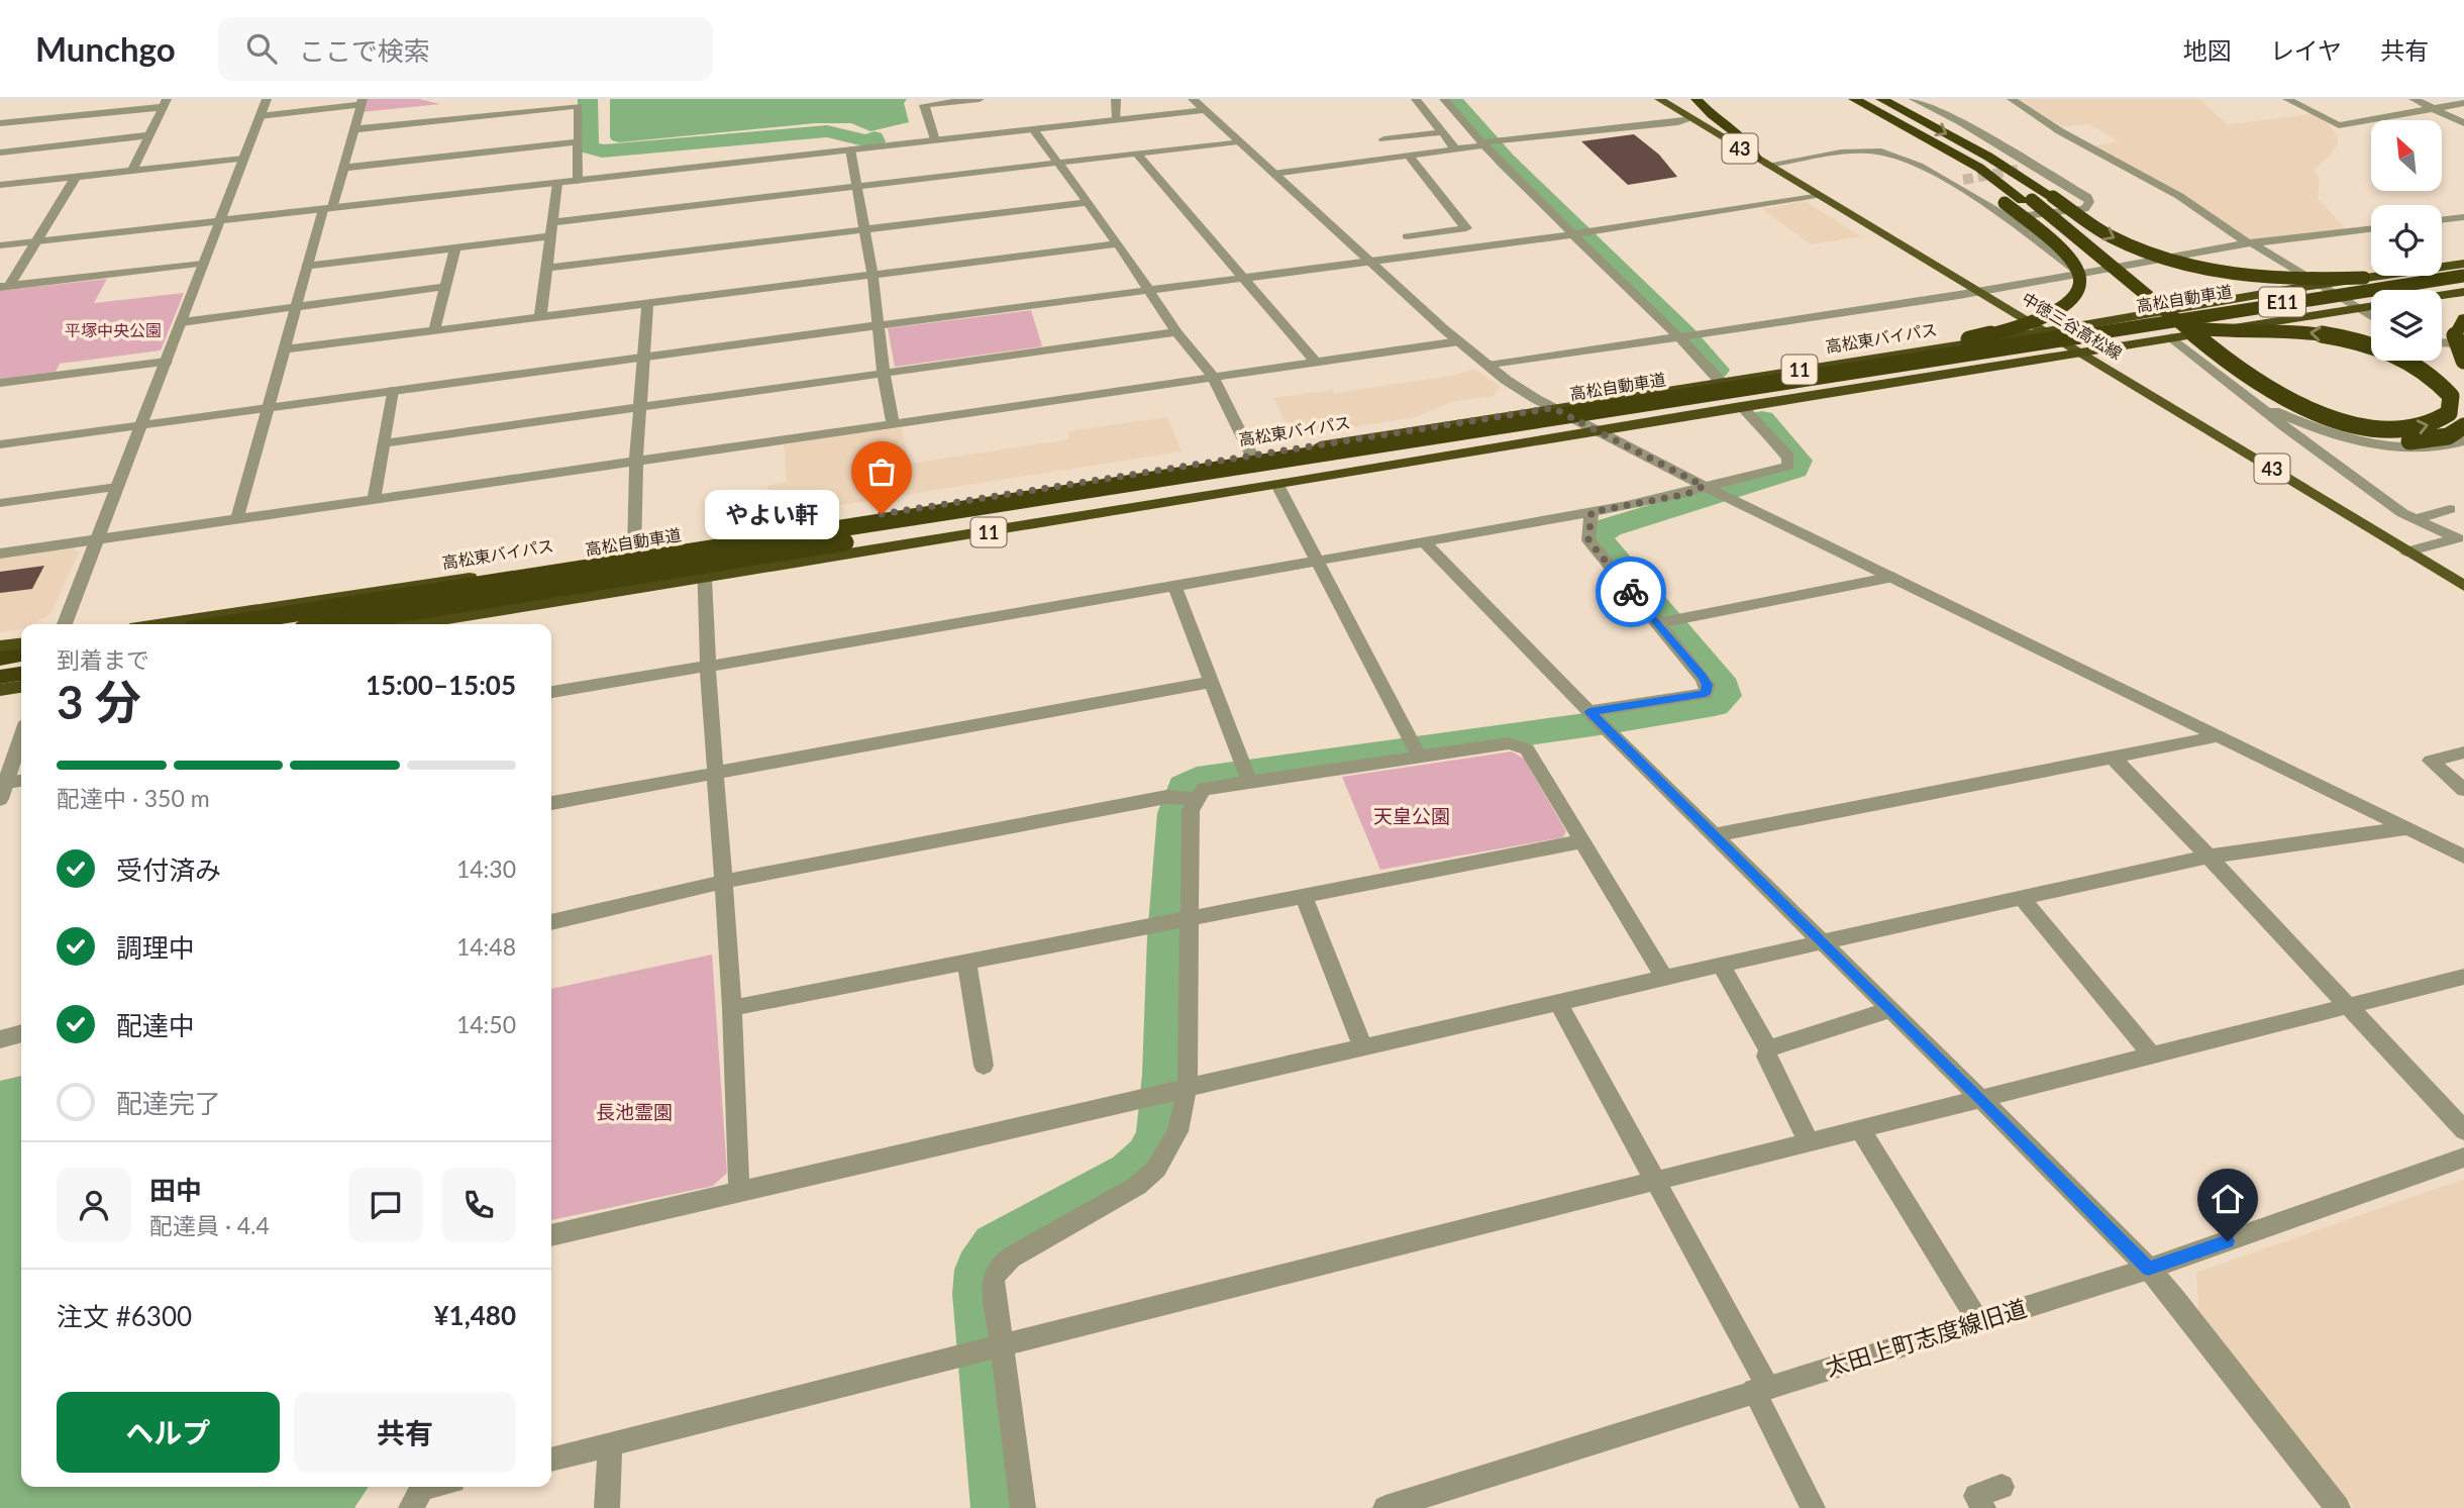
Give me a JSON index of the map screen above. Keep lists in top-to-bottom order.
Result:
{
  "streets": {
    "highway": [
      "高松自動車道",
      "E11",
      "高松東バイパス",
      "11"
    ],
    "main road": ["43", "中徳三谷高松線"],
    "street": ["太田上町志度線旧道"]
  },
  "crossings": [
    ["中徳三谷高松線", "高松東バイパス"],
    ["中徳三谷高松線", "11"]
  ],
  "parks": ["平塚中央公園", "天皇公園", "長池霊園"],
  "places": ["やよい軒"],
  "north": "top left",
  "page": {
    "header": "Munchgo",
    "search": "ここで検索",
    "nav": ["地図", "レイヤ", "共有"],
    "bubble": "やよい軒",
    "heading": ["3 分", "到着まで", "15:00–15:05"],
    "panel": [
      "田中",
      "配達員 · 4.4",
      "注文 #6300",
      "¥1,480"
    ],
    "bar": "配達中 · 350 m",
    "list": [
      ["受付済み", "14:30"],
      ["調理中", "14:48"],
      ["配達中", "14:50"],
      "配達完了"
    ],
    "buttons": ["ヘルプ", "共有"]
  }
}
